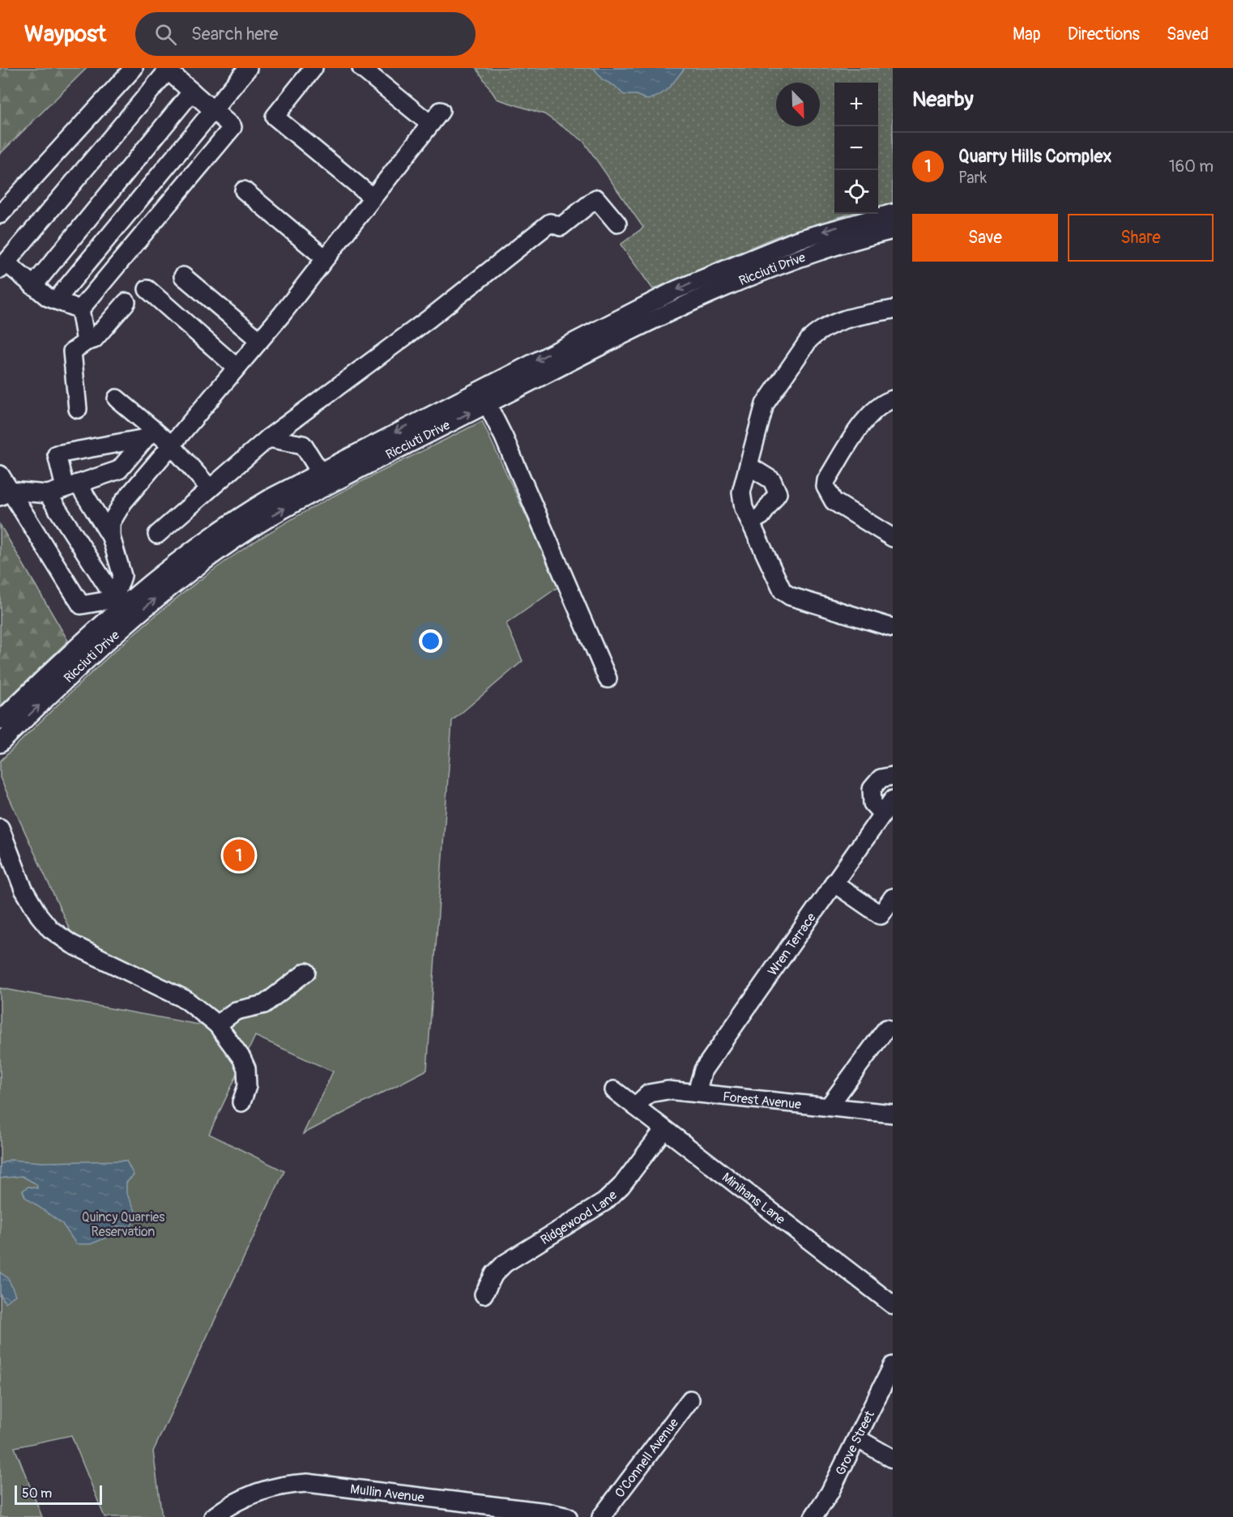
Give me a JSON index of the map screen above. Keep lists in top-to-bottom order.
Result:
{
  "streets": {
    "street": [
      "Ricciuti Drive",
      "Wren Terrace",
      "Forest Avenue",
      "Minihans Lane",
      "Ridgewood Lane",
      "Grove Street",
      "O'Connell Avenue",
      "Mullin Avenue"
    ]
  },
  "crossings": [
    ["Wren Terrace", "Forest Avenue"],
    ["Forest Avenue", "Minihans Lane"],
    ["Minihans Lane", "Ridgewood Lane"]
  ],
  "parks": ["Quincy Quarries Reservation"],
  "scale_bar": "50 m",
  "north": "bottom right",
  "page": {
    "header": "Waypost",
    "search": "Search here",
    "nav": ["Map", "Directions", "Saved"],
    "heading": "Nearby",
    "map_buttons": ["+", "−"],
    "list": [
      {
        "mark": "1",
        "name": "Quarry Hills Complex",
        "note": "Park",
        "value": "160 m"
      }
    ],
    "buttons": ["Save", "Share"],
    "pins": "1",
    "scale": "50 m"
  }
}
